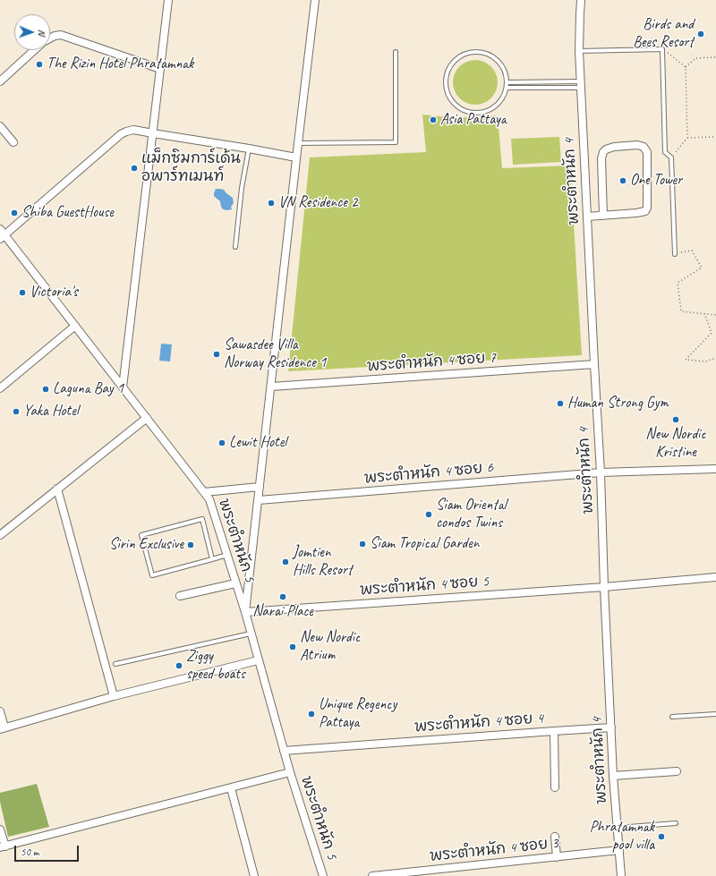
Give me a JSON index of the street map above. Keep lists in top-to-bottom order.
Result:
{
  "streets": {
    "street": [
      "พระตำหนัก 4",
      "พระตำหนัก 4 ซอย 7",
      "พระตำหนัก 4 ซอย 6",
      "พระตำหนัก 5",
      "พระตำหนัก 4 ซอย 5",
      "พระตำหนัก 4 ซอย 4",
      "พระตำหนัก 4 ซอย 3"
    ]
  },
  "crossings": [
    ["พระตำหนัก 4", "พระตำหนัก 4 ซอย 7"],
    ["พระตำหนัก 4", "พระตำหนัก 4 ซอย 6"],
    ["พระตำหนัก 4", "พระตำหนัก 4 ซอย 5"],
    ["พระตำหนัก 4", "พระตำหนัก 4 ซอย 4"],
    ["พระตำหนัก 4", "พระตำหนัก 4 ซอย 3"],
    ["พระตำหนัก 5", "พระตำหนัก 4 ซอย 5"],
    ["พระตำหนัก 5", "พระตำหนัก 4 ซอย 4"]
  ],
  "places": [
    "Birds and Bees Resort",
    "The Rizin Hotel Phratamnak",
    "Asia Pattaya",
    "แม็กซิมการ์เด้น อพาร์ทเมนท์",
    "One Tower",
    "VN Residence 2",
    "Shiba GuestHouse",
    "Victoria's",
    "Sawasdee Villa Norway Residence 1",
    "Laguna Bay 1",
    "Human Strong Gym",
    "Yaka Hotel",
    "New Nordic Kristine",
    "Lewit Hotel",
    "Siam Oriental condos Twins",
    "Siam Tropical Garden",
    "Sirin Exclusive",
    "Jomtien Hills Resort",
    "Narai Place",
    "New Nordic Atrium",
    "Ziggy speed boats",
    "Unique Regency Pattaya",
    "Phratamnak pool villa"
  ],
  "scale_bar": "50 m",
  "north": "right"
}
